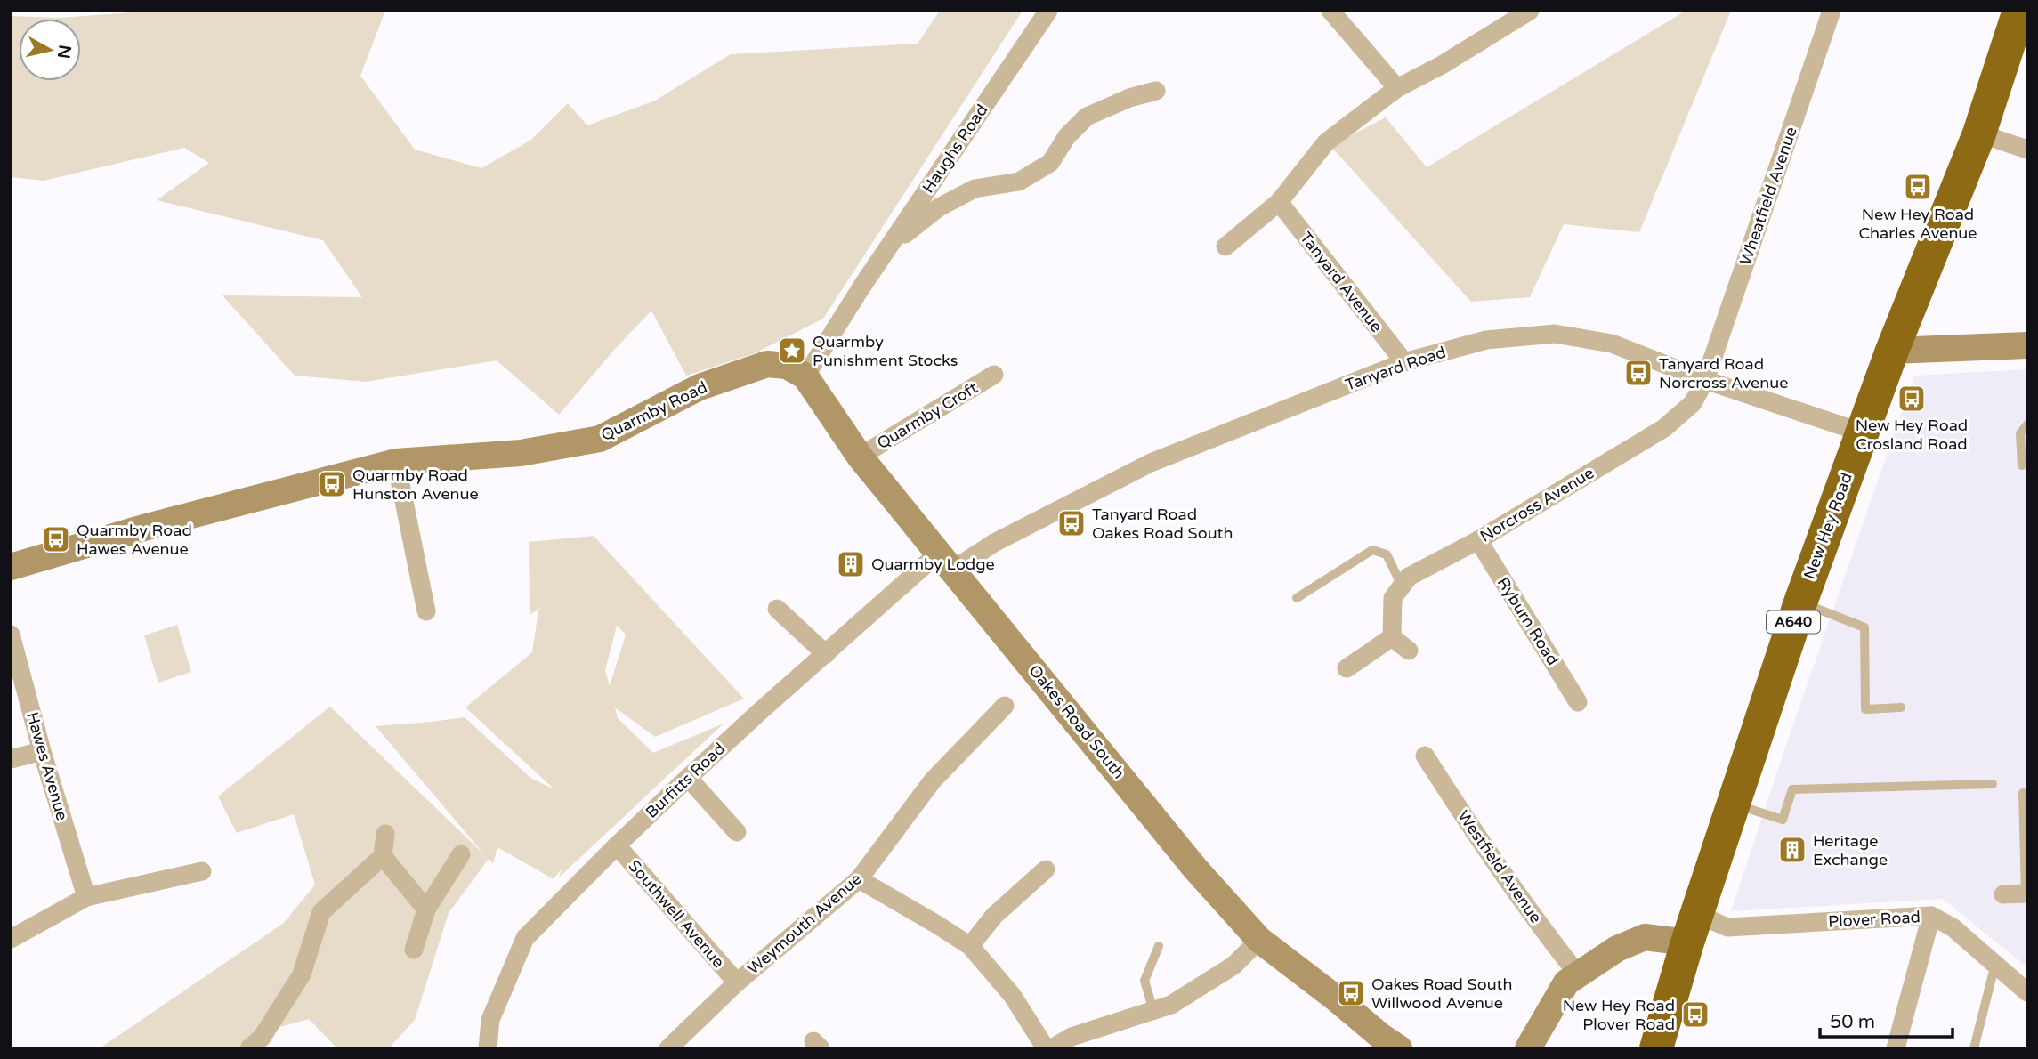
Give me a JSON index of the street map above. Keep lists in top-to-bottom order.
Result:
{
  "streets": {
    "highway": ["New Hey Road", "A640"],
    "street": [
      "Haughs Road",
      "Wheatfield Avenue",
      "Tanyard Avenue",
      "Tanyard Road",
      "Quarmby Road",
      "Quarmby Croft",
      "Norcross Avenue",
      "Ryburn Road",
      "Oakes Road South",
      "Hawes Avenue",
      "Burfitts Road",
      "Westfield Avenue",
      "Southwell Avenue",
      "Plover Road",
      "Weymouth Avenue"
    ]
  },
  "crossings": [
    ["Haughs Road", "Quarmby Road"],
    ["Haughs Road", "Oakes Road South"],
    ["Wheatfield Avenue", "Tanyard Road"],
    ["Wheatfield Avenue", "Norcross Avenue"],
    ["Tanyard Avenue", "Tanyard Road"],
    ["Tanyard Road", "Norcross Avenue"],
    ["Tanyard Road", "New Hey Road"],
    ["Tanyard Road", "Oakes Road South"],
    ["Tanyard Road", "Burfitts Road"],
    ["Quarmby Road", "Oakes Road South"],
    ["Quarmby Croft", "Oakes Road South"],
    ["Norcross Avenue", "Ryburn Road"],
    ["New Hey Road", "Plover Road"],
    ["Oakes Road South", "Burfitts Road"],
    ["Burfitts Road", "Southwell Avenue"],
    ["Southwell Avenue", "Weymouth Avenue"]
  ],
  "places": {
    "bus stop": [
      "New Hey Road Charles Avenue",
      "Tanyard Road Norcross Avenue",
      "New Hey Road Crosland Road",
      "Quarmby Road Hunston Avenue",
      "Tanyard Road Oakes Road South",
      "Quarmby Road Hawes Avenue",
      "Oakes Road South Willwood Avenue",
      "New Hey Road Plover Road"
    ],
    "place": ["Quarmby Punishment Stocks"],
    "building": ["Quarmby Lodge", "Heritage Exchange"]
  },
  "scale_bar": "50 m",
  "north": "right"
}
